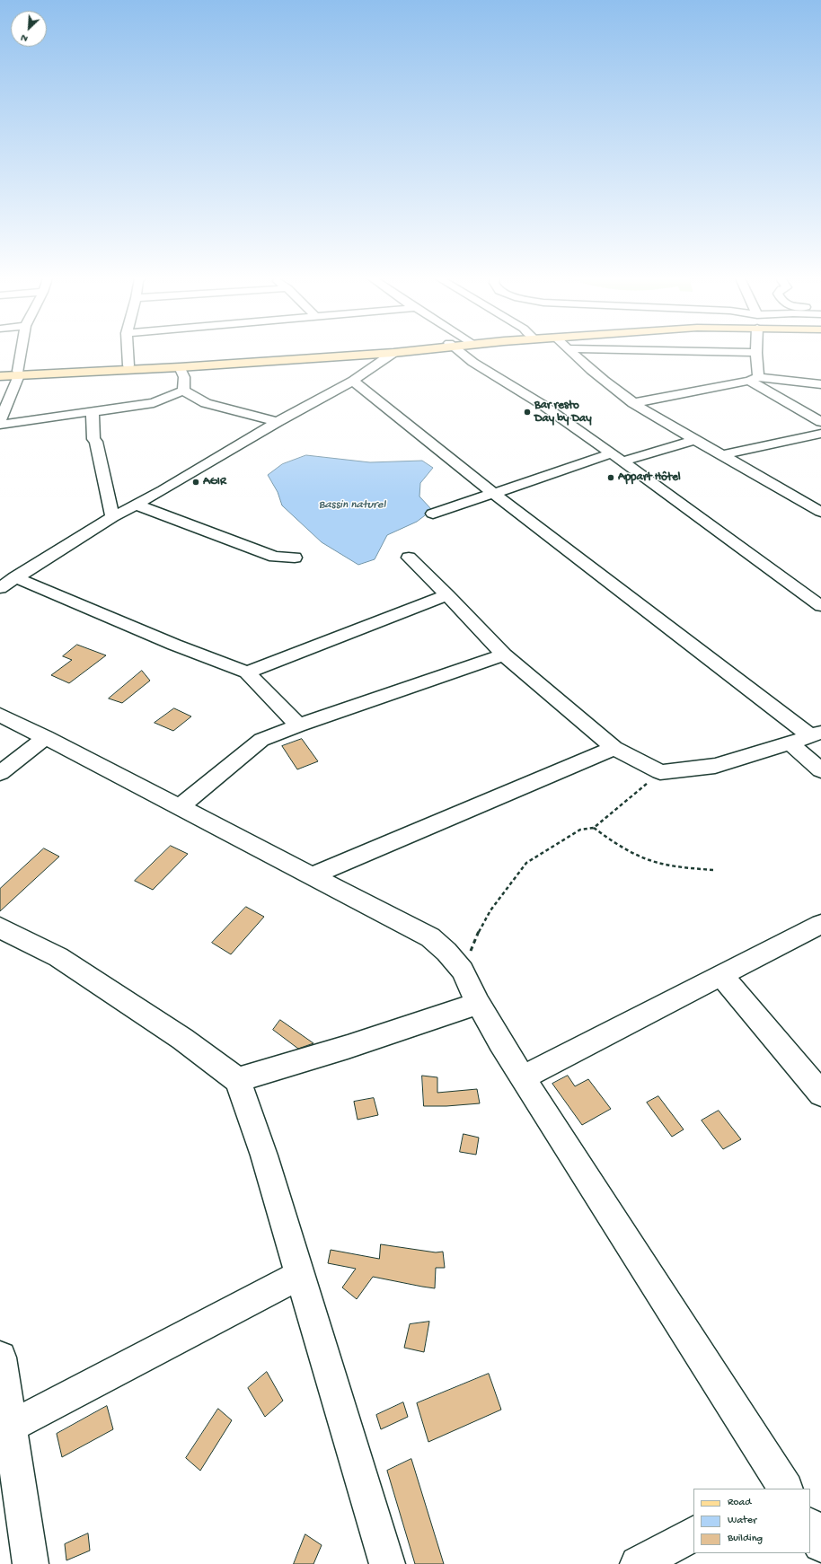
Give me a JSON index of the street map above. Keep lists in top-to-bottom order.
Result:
{
  "water": ["Bassin naturel"],
  "places": ["Bar resto Day by Day", "Appart Hôtel", "AGIR"],
  "legend": ["Road", "Water", "Building"],
  "north": "bottom left"
}
